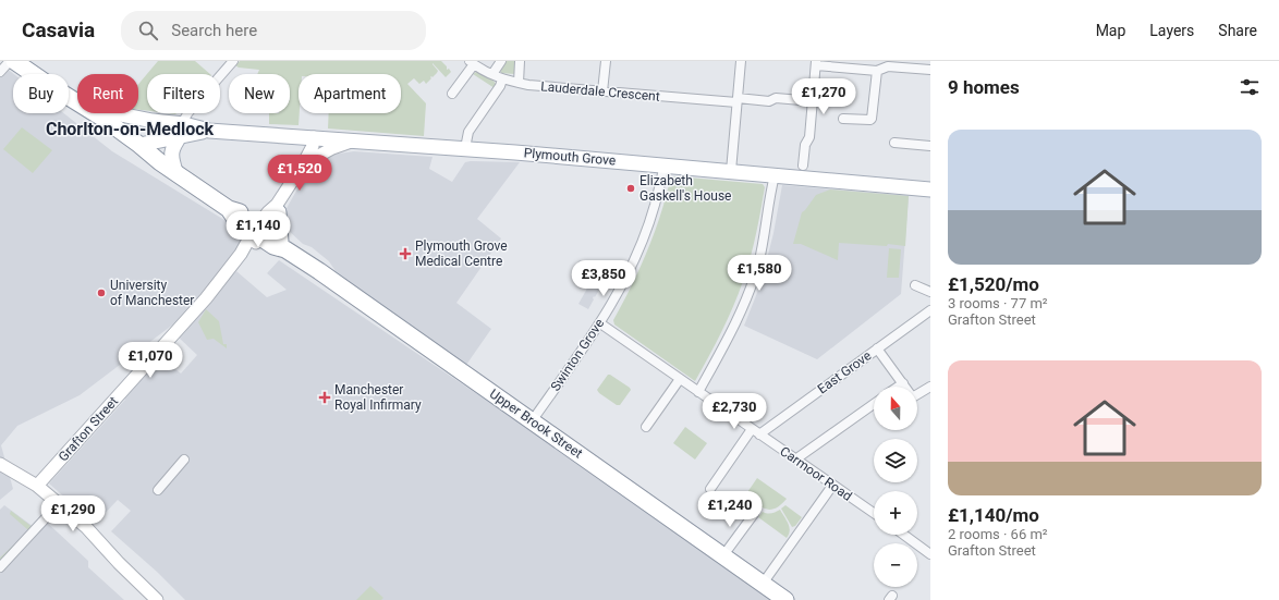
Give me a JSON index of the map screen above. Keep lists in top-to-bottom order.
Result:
{
  "streets": {
    "highway": ["Upper Brook Street"],
    "main road": ["Plymouth Grove"],
    "street": [
      "Lauderdale Crescent",
      "Swinton Grove",
      "East Grove",
      "Grafton Street",
      "Carmoor Road"
    ]
  },
  "crossings": [
    ["Plymouth Grove", "Swinton Grove"],
    ["Plymouth Grove", "Upper Brook Street"],
    ["Plymouth Grove", "Grafton Street"],
    ["Swinton Grove", "Upper Brook Street"],
    ["Swinton Grove", "Carmoor Road"],
    ["East Grove", "Carmoor Road"],
    ["Upper Brook Street", "Grafton Street"]
  ],
  "districts": ["Chorlton-on-Medlock"],
  "places": {
    "other": ["Elizabeth Gaskell's House", "University of Manchester"],
    "health": ["Plymouth Grove Medical Centre", "Manchester Royal Infirmary"]
  },
  "north": "top",
  "page": {
    "header": "Casavia",
    "search": "Search here",
    "nav": ["Map", "Layers", "Share"],
    "heading": "9 homes",
    "chip": [
      "Buy",
      "Rent",
      "Filters",
      "New",
      "Apartment"
    ],
    "price": [
      "£1,270",
      "£1,520",
      "£1,140",
      "£1,580",
      "£3,850",
      "£1,070",
      "£2,730",
      "£1,240",
      "£1,290"
    ],
    "list": [
      {
        "name": "£1,520/mo",
        "note": "3 rooms · 77 m² · Grafton Street"
      },
      {
        "name": "£1,140/mo",
        "note": "2 rooms · 66 m² · Grafton Street"
      }
    ],
    "map_buttons": ["+", "−"]
  }
}
